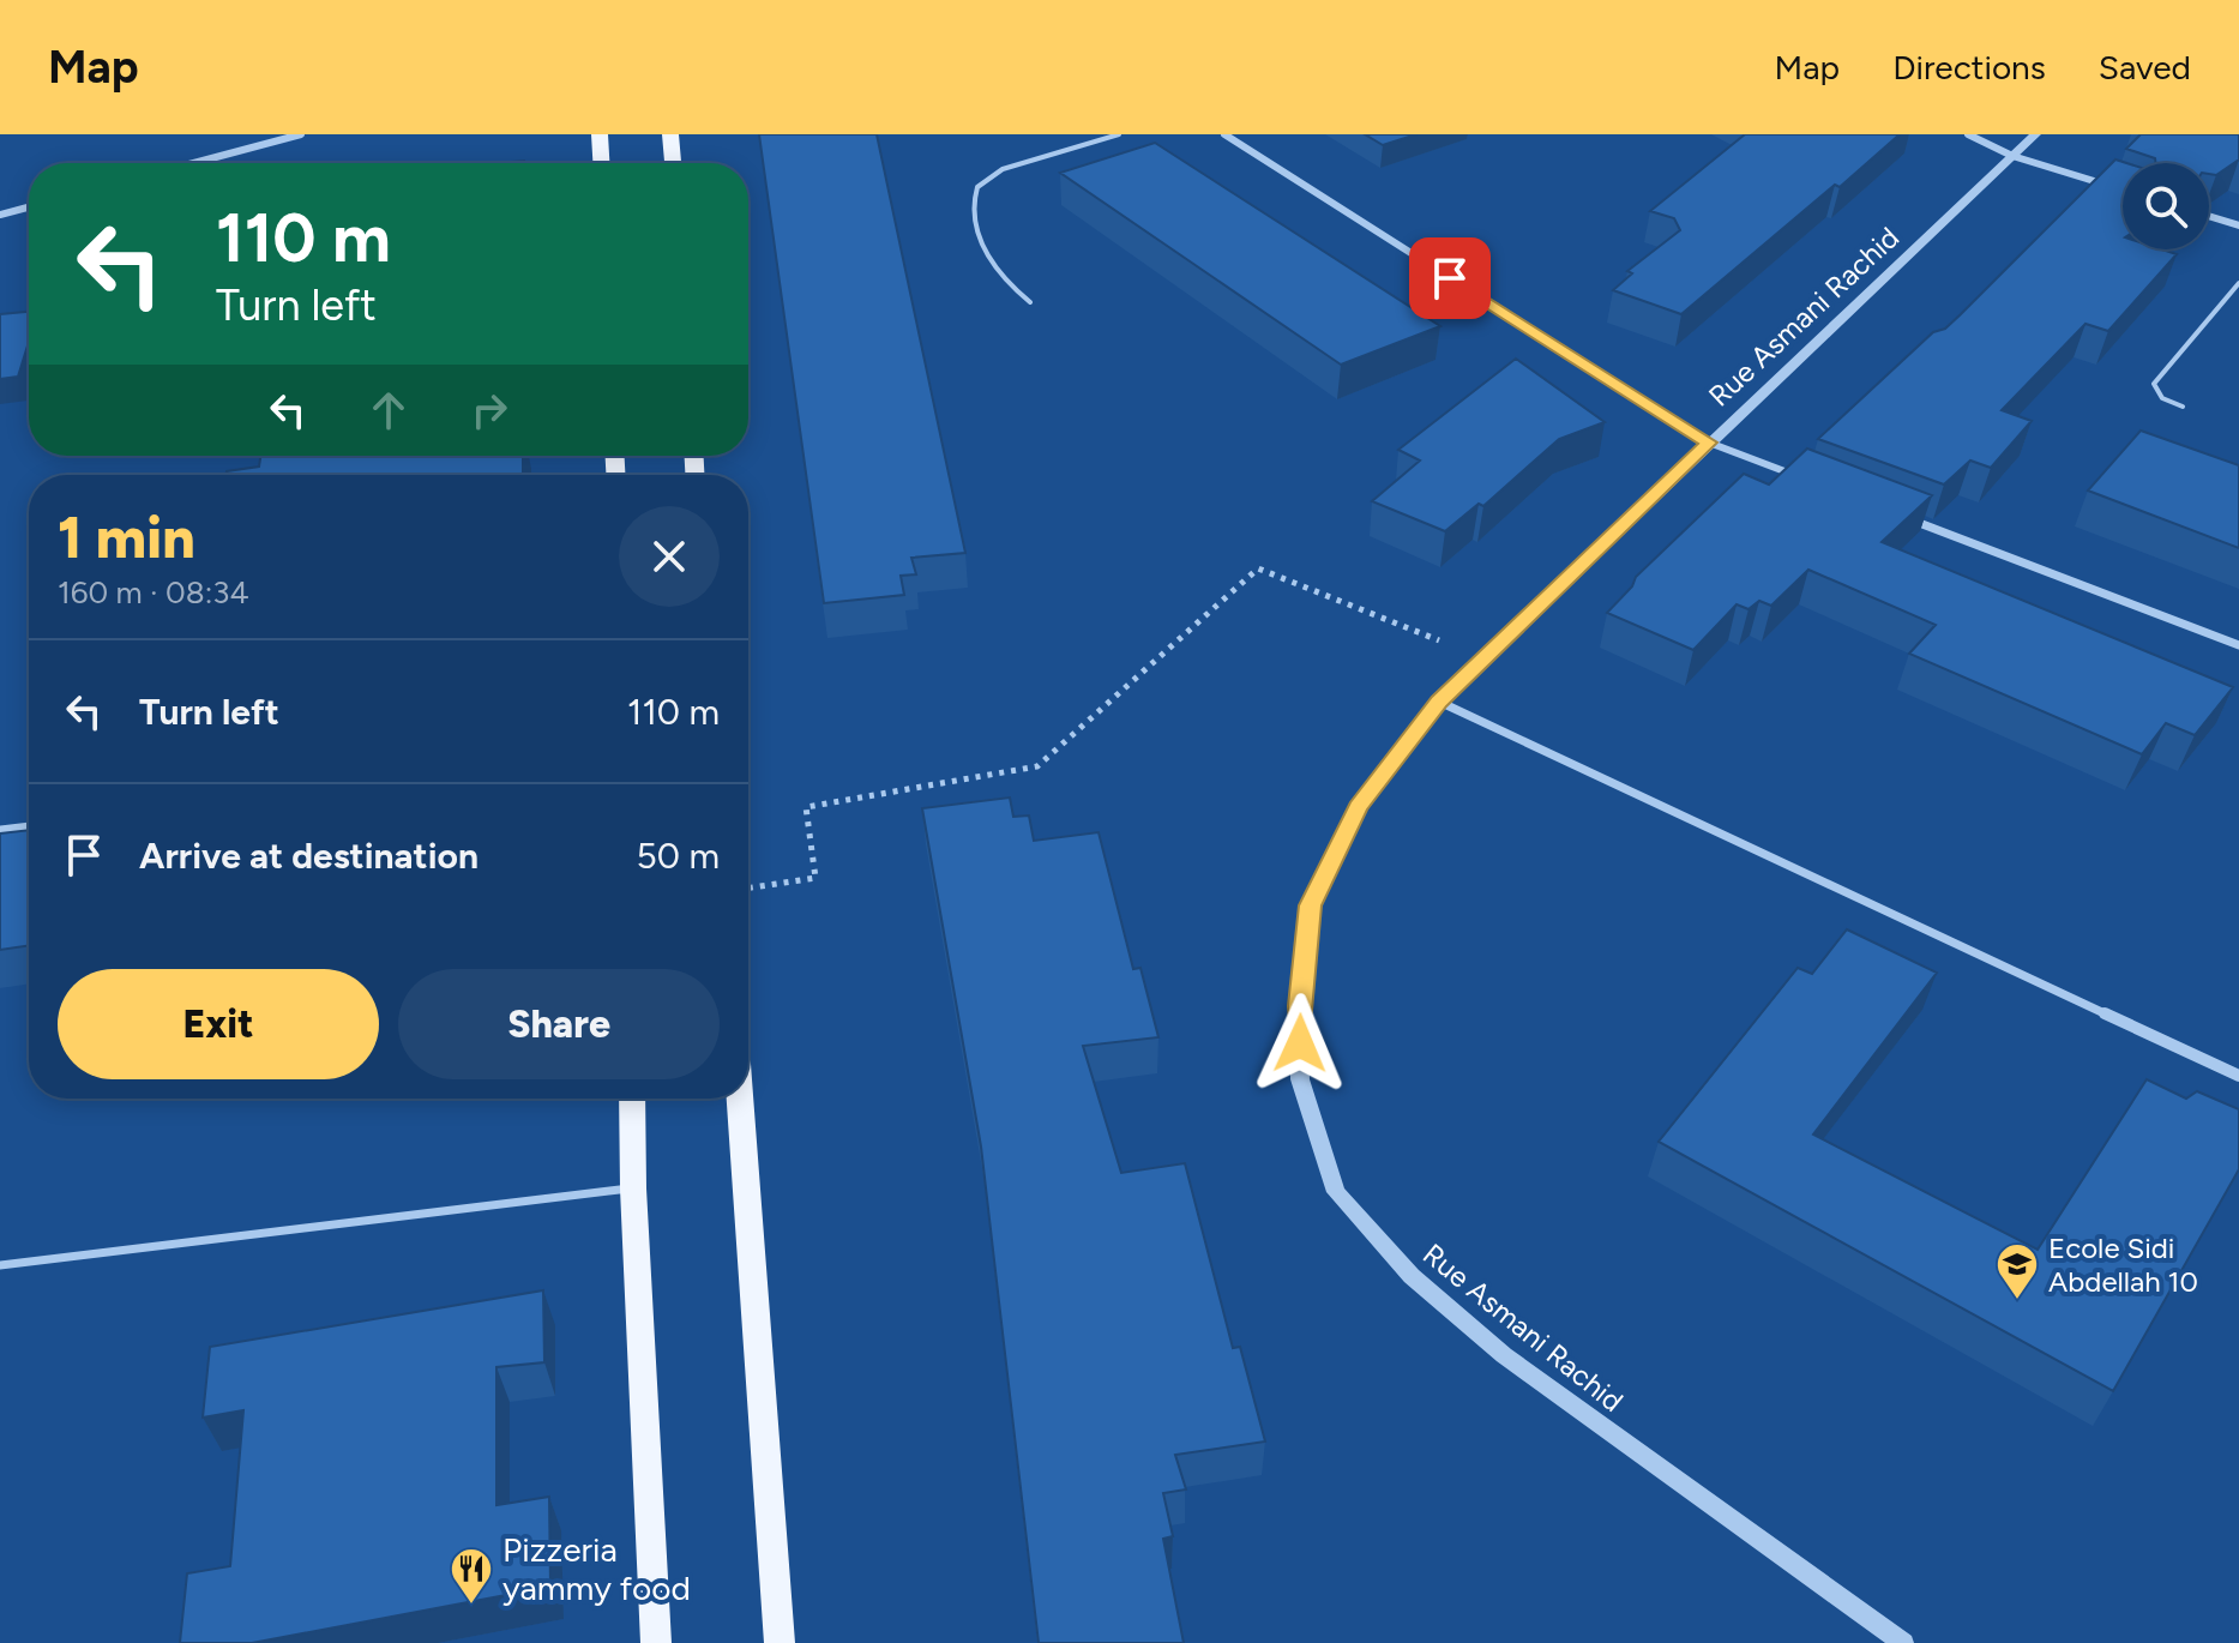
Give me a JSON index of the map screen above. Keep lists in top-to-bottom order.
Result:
{
  "streets": {
    "street": ["Rue Asmani Rachid"]
  },
  "places": {
    "school or university": ["Ecole Sidi Abdellah 10"],
    "restaurant": ["Pizzeria yammy food"]
  },
  "page": {
    "header": "Map",
    "nav": ["Map", "Directions", "Saved"],
    "turn": ["110 m", "Turn left"],
    "heading": ["1 min", "160 m · 08:34"],
    "list": [
      {
        "name": "Turn left",
        "value": "110 m"
      },
      {
        "name": "Arrive at destination",
        "value": "50 m"
      }
    ],
    "buttons": ["Exit", "Share"]
  }
}
